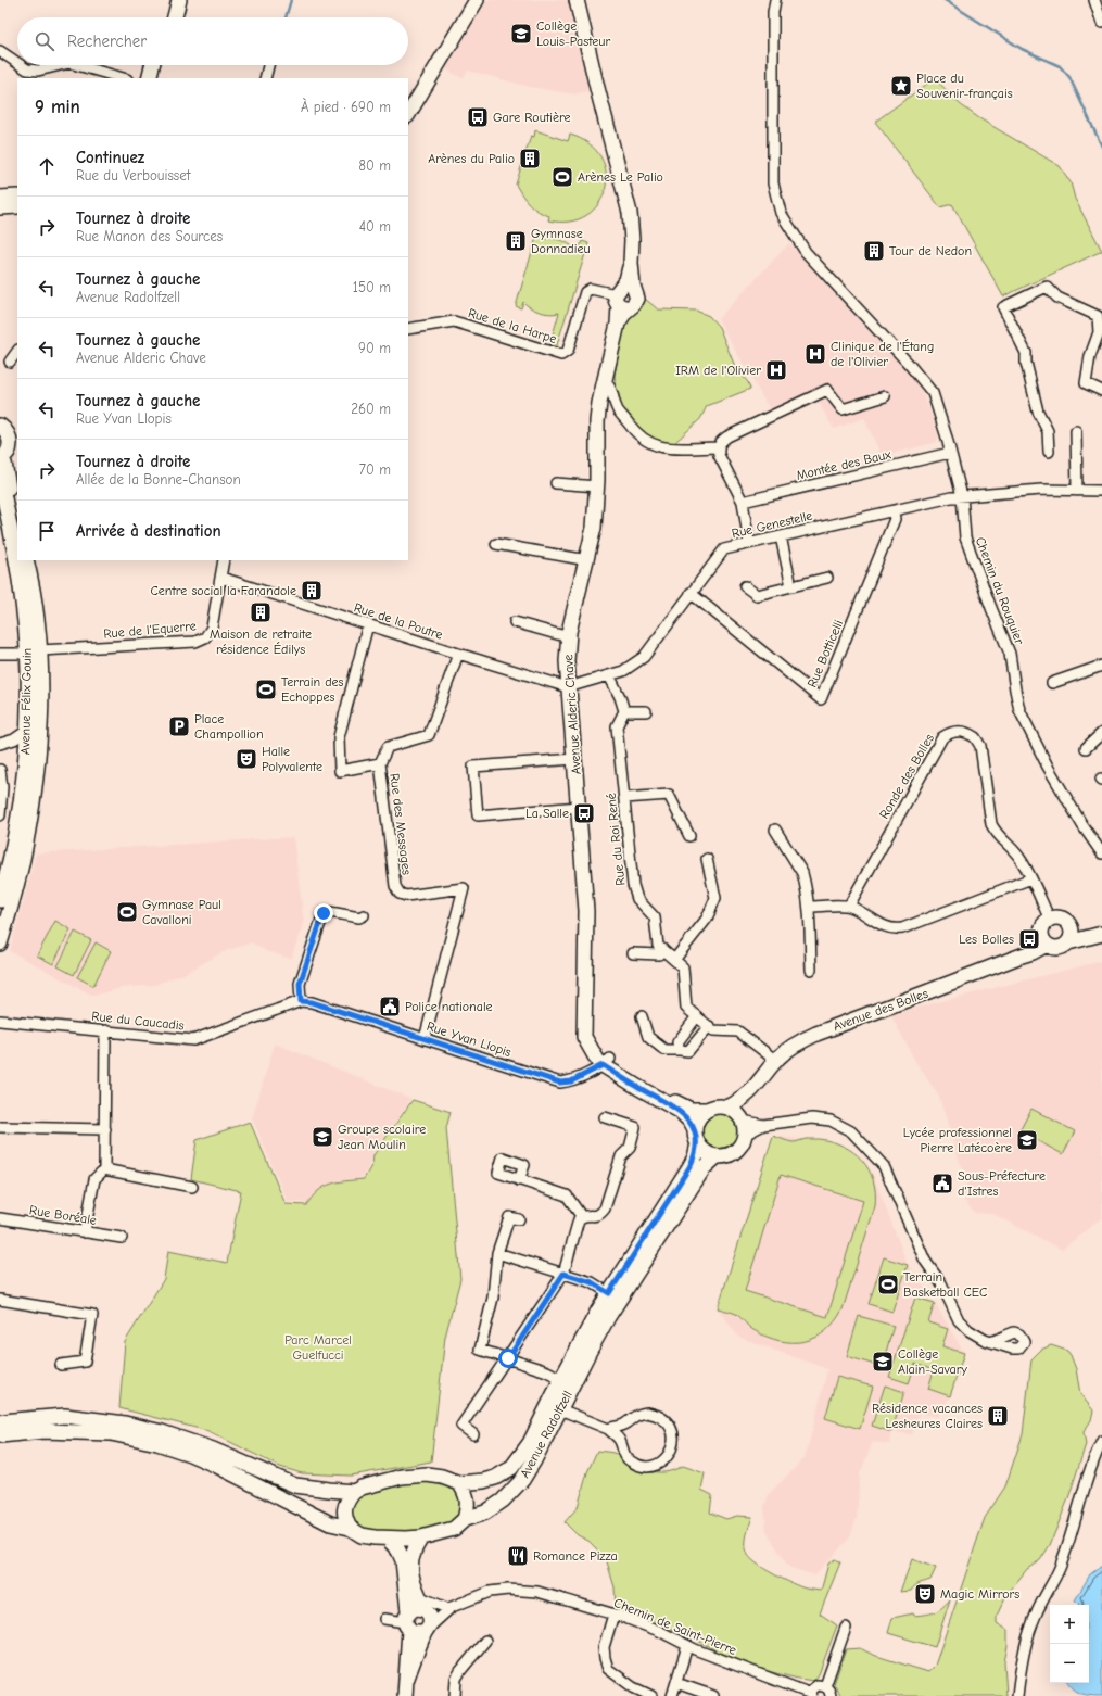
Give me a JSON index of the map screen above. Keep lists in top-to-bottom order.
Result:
{
  "streets": {
    "main road": [
      "Avenue Félix Gouin",
      "Avenue Alderic Chave",
      "Avenue des Bolles",
      "Avenue Radolfzell"
    ],
    "street": [
      "Rue de la Harpe",
      "Montée des Baux",
      "Rue Genestelle",
      "Chemin du Rouquier",
      "Rue de la Poutre",
      "Rue de l'Equerre",
      "Rue Botticelli",
      "Ronde des Bolles",
      "Rue des Messages",
      "Rue du Roi René",
      "Rue du Caucadis",
      "Rue Yvan Llopis",
      "Rue Boréale",
      "Chemin de Saint-Pierre"
    ]
  },
  "crossings": [
    ["Rue de la Harpe", "Avenue Alderic Chave"],
    ["Montée des Baux", "Chemin du Rouquier"],
    ["Rue Genestelle", "Chemin du Rouquier"],
    ["Rue Genestelle", "Rue de la Poutre"],
    ["Rue Genestelle", "Rue Botticelli"],
    ["Rue Genestelle", "Avenue Alderic Chave"],
    ["Rue de la Poutre", "Rue de l'Equerre"],
    ["Rue de la Poutre", "Avenue Alderic Chave"],
    ["Rue de la Poutre", "Rue des Messages"],
    ["Rue de l'Equerre", "Avenue Félix Gouin"],
    ["Avenue Alderic Chave", "Avenue des Bolles"],
    ["Avenue Alderic Chave", "Rue Yvan Llopis"],
    ["Avenue Alderic Chave", "Avenue Radolfzell"],
    ["Ronde des Bolles", "Avenue des Bolles"],
    ["Rue des Messages", "Rue Yvan Llopis"],
    ["Avenue des Bolles", "Avenue Radolfzell"],
    ["Rue du Caucadis", "Rue Yvan Llopis"]
  ],
  "parks": ["Parc Marcel Guelfucci"],
  "places": {
    "school or university": [
      "Collège Louis-Pasteur",
      "Groupe scolaire Jean Moulin",
      "Lycée professionnel Pierre Latécoère",
      "Collège Alain-Savary"
    ],
    "place": ["Place du Souvenir-français"],
    "bus stop": ["Gare Routière", "La Salle", "Les Bolles"],
    "building": [
      "Arènes du Palio",
      "Gymnase Donnadieu",
      "Tour de Nedon",
      "Centre social la Farandole",
      "Maison de retraite résidence Édilys",
      "Résidence vacances Lesheures Claires"
    ],
    "sports": [
      "Arènes Le Palio",
      "Terrain des Echoppes",
      "Gymnase Paul Cavalloni",
      "Terrain Basketball CEC"
    ],
    "hospital": ["Clinique de l'Étang de l'Olivier", "IRM de l'Olivier"],
    "parking": ["Place Champollion"],
    "theatre": ["Halle Polyvalente", "Magic Mirrors"],
    "public building": ["Police nationale", "Sous-Préfecture d'Istres"],
    "restaurant": ["Romance Pizza"]
  },
  "page": {
    "search": "Rechercher",
    "heading": ["9 min", "À pied · 690 m"],
    "list": [
      ["Continuez", "Rue du Verbouisset", "80 m"],
      ["Tournez à droite", "Rue Manon des Sources", "40 m"],
      ["Tournez à gauche", "Avenue Radolfzell", "150 m"],
      ["Tournez à gauche", "Avenue Alderic Chave", "90 m"],
      ["Tournez à gauche", "Rue Yvan Llopis", "260 m"],
      ["Tournez à droite", "Allée de la Bonne-Chanson", "70 m"],
      "Arrivée à destination"
    ],
    "map_buttons": ["+", "−"]
  }
}
